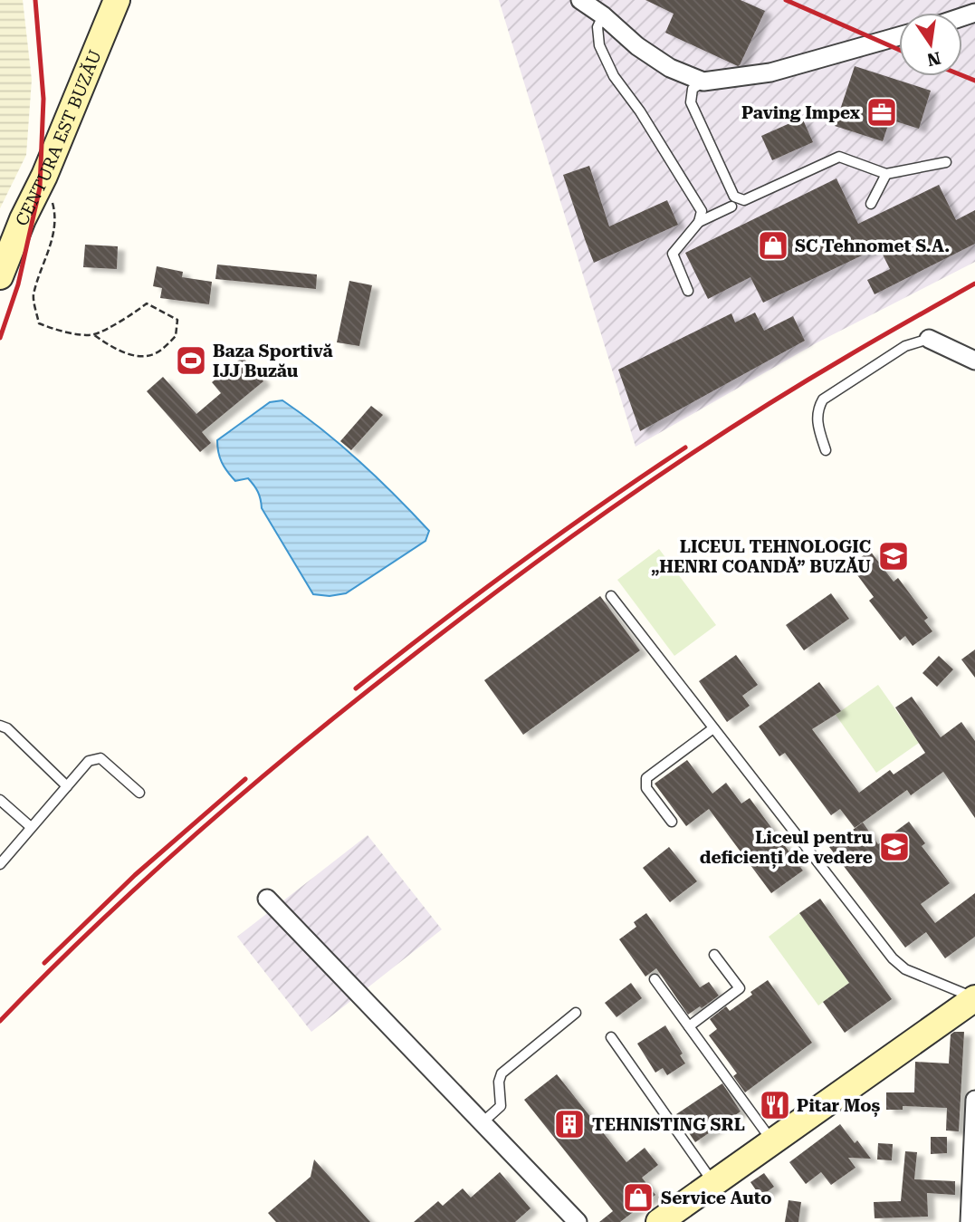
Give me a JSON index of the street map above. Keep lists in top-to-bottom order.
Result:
{
  "streets": {
    "main road": ["CENTURA EST BUZĂU"]
  },
  "places": {
    "office": ["Paving Impex"],
    "shop": ["SC Tehnomet S.A.", "Service Auto"],
    "sports": ["Baza Sportivă IJJ Buzău"],
    "school or university": ["LICEUL TEHNOLOGIC „HENRI COANDĂ” BUZĂU", "Liceul pentru deficienți de vedere"],
    "restaurant": ["Pitar Moș"],
    "building": ["TEHNISTING SRL"]
  },
  "north": "bottom"
}
